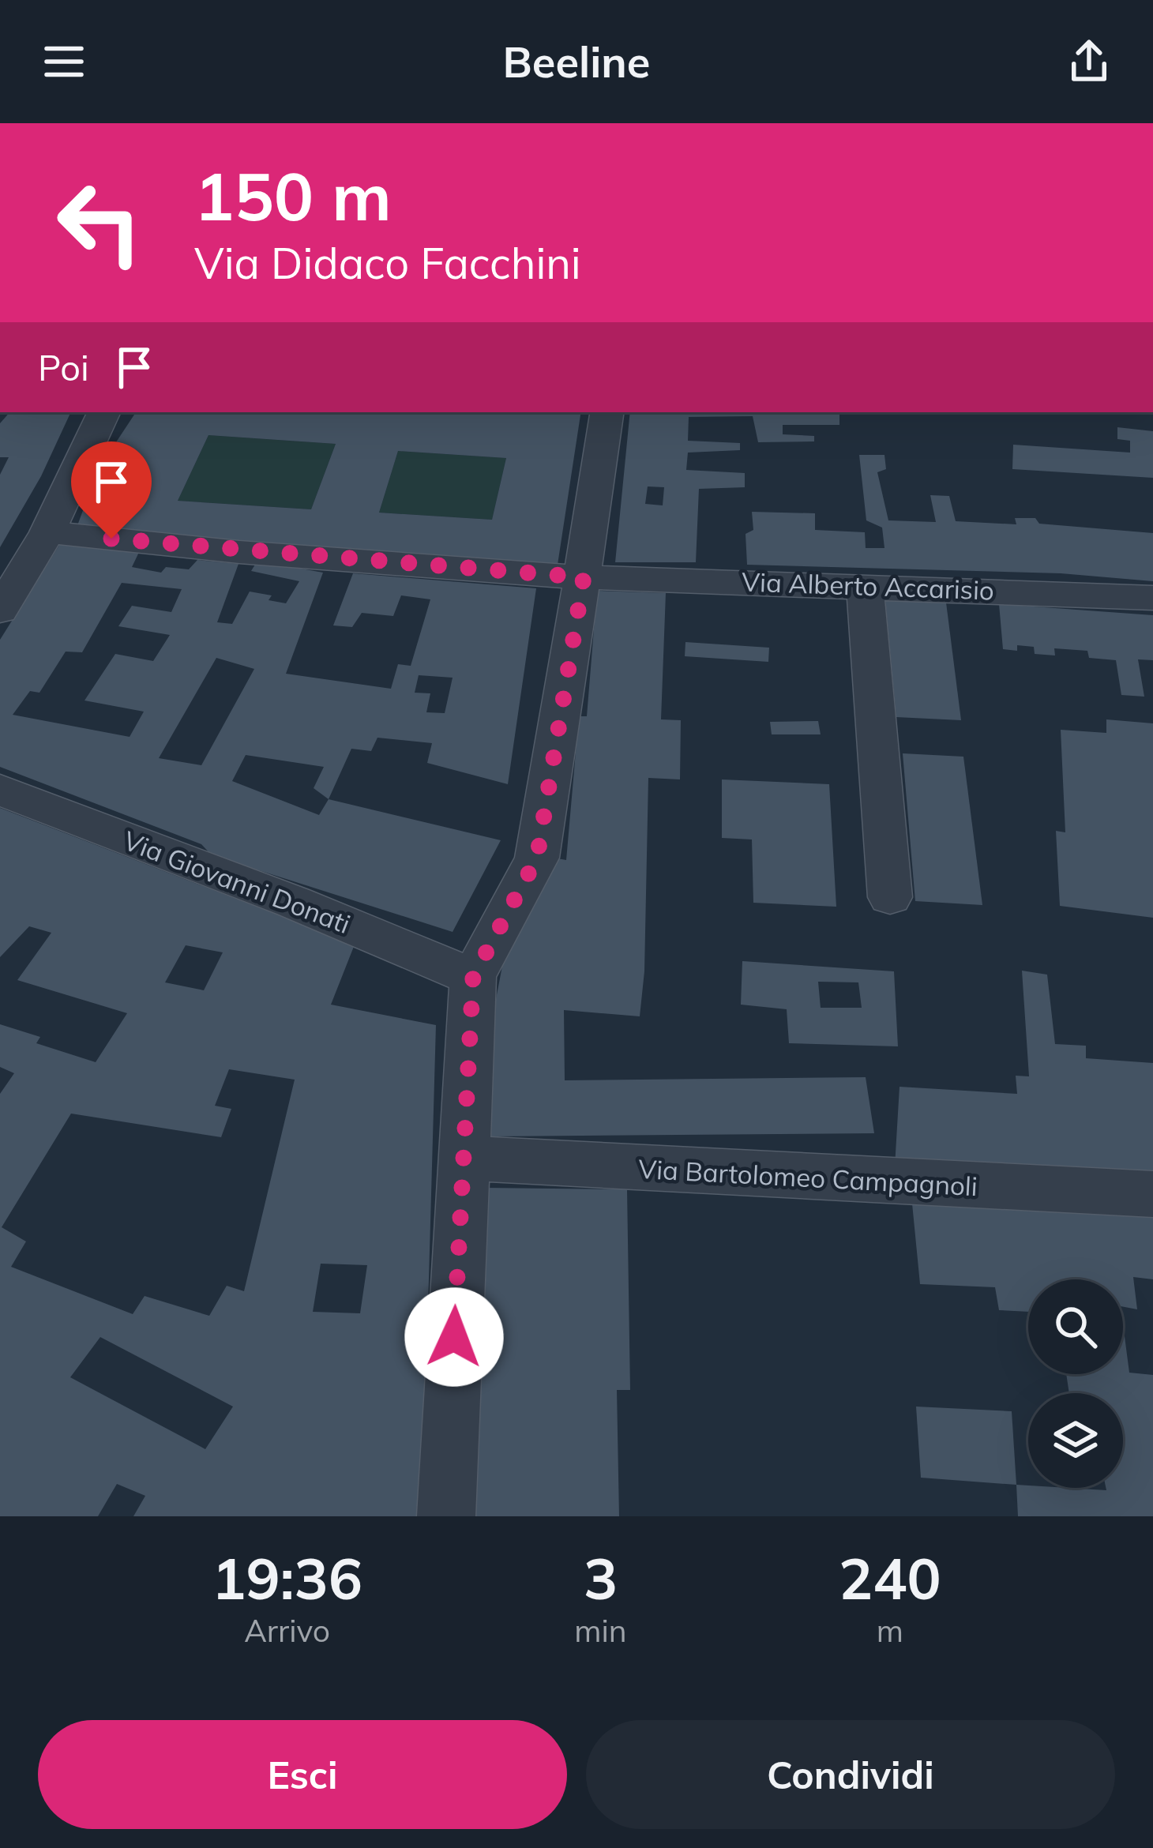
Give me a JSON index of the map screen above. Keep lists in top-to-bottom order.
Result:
{
  "streets": {
    "street": ["Via Alberto Accarisio", "Via Giovanni Donati", "Via Bartolomeo Campagnoli"]
  },
  "page": {
    "header": "Beeline",
    "turn": ["150 m", "Via Didaco Facchini"],
    "then": "Poi",
    "eta": [
      "19:36",
      "Arrivo",
      "3",
      "min",
      "240",
      "m"
    ],
    "buttons": ["Esci", "Condividi"]
  }
}
